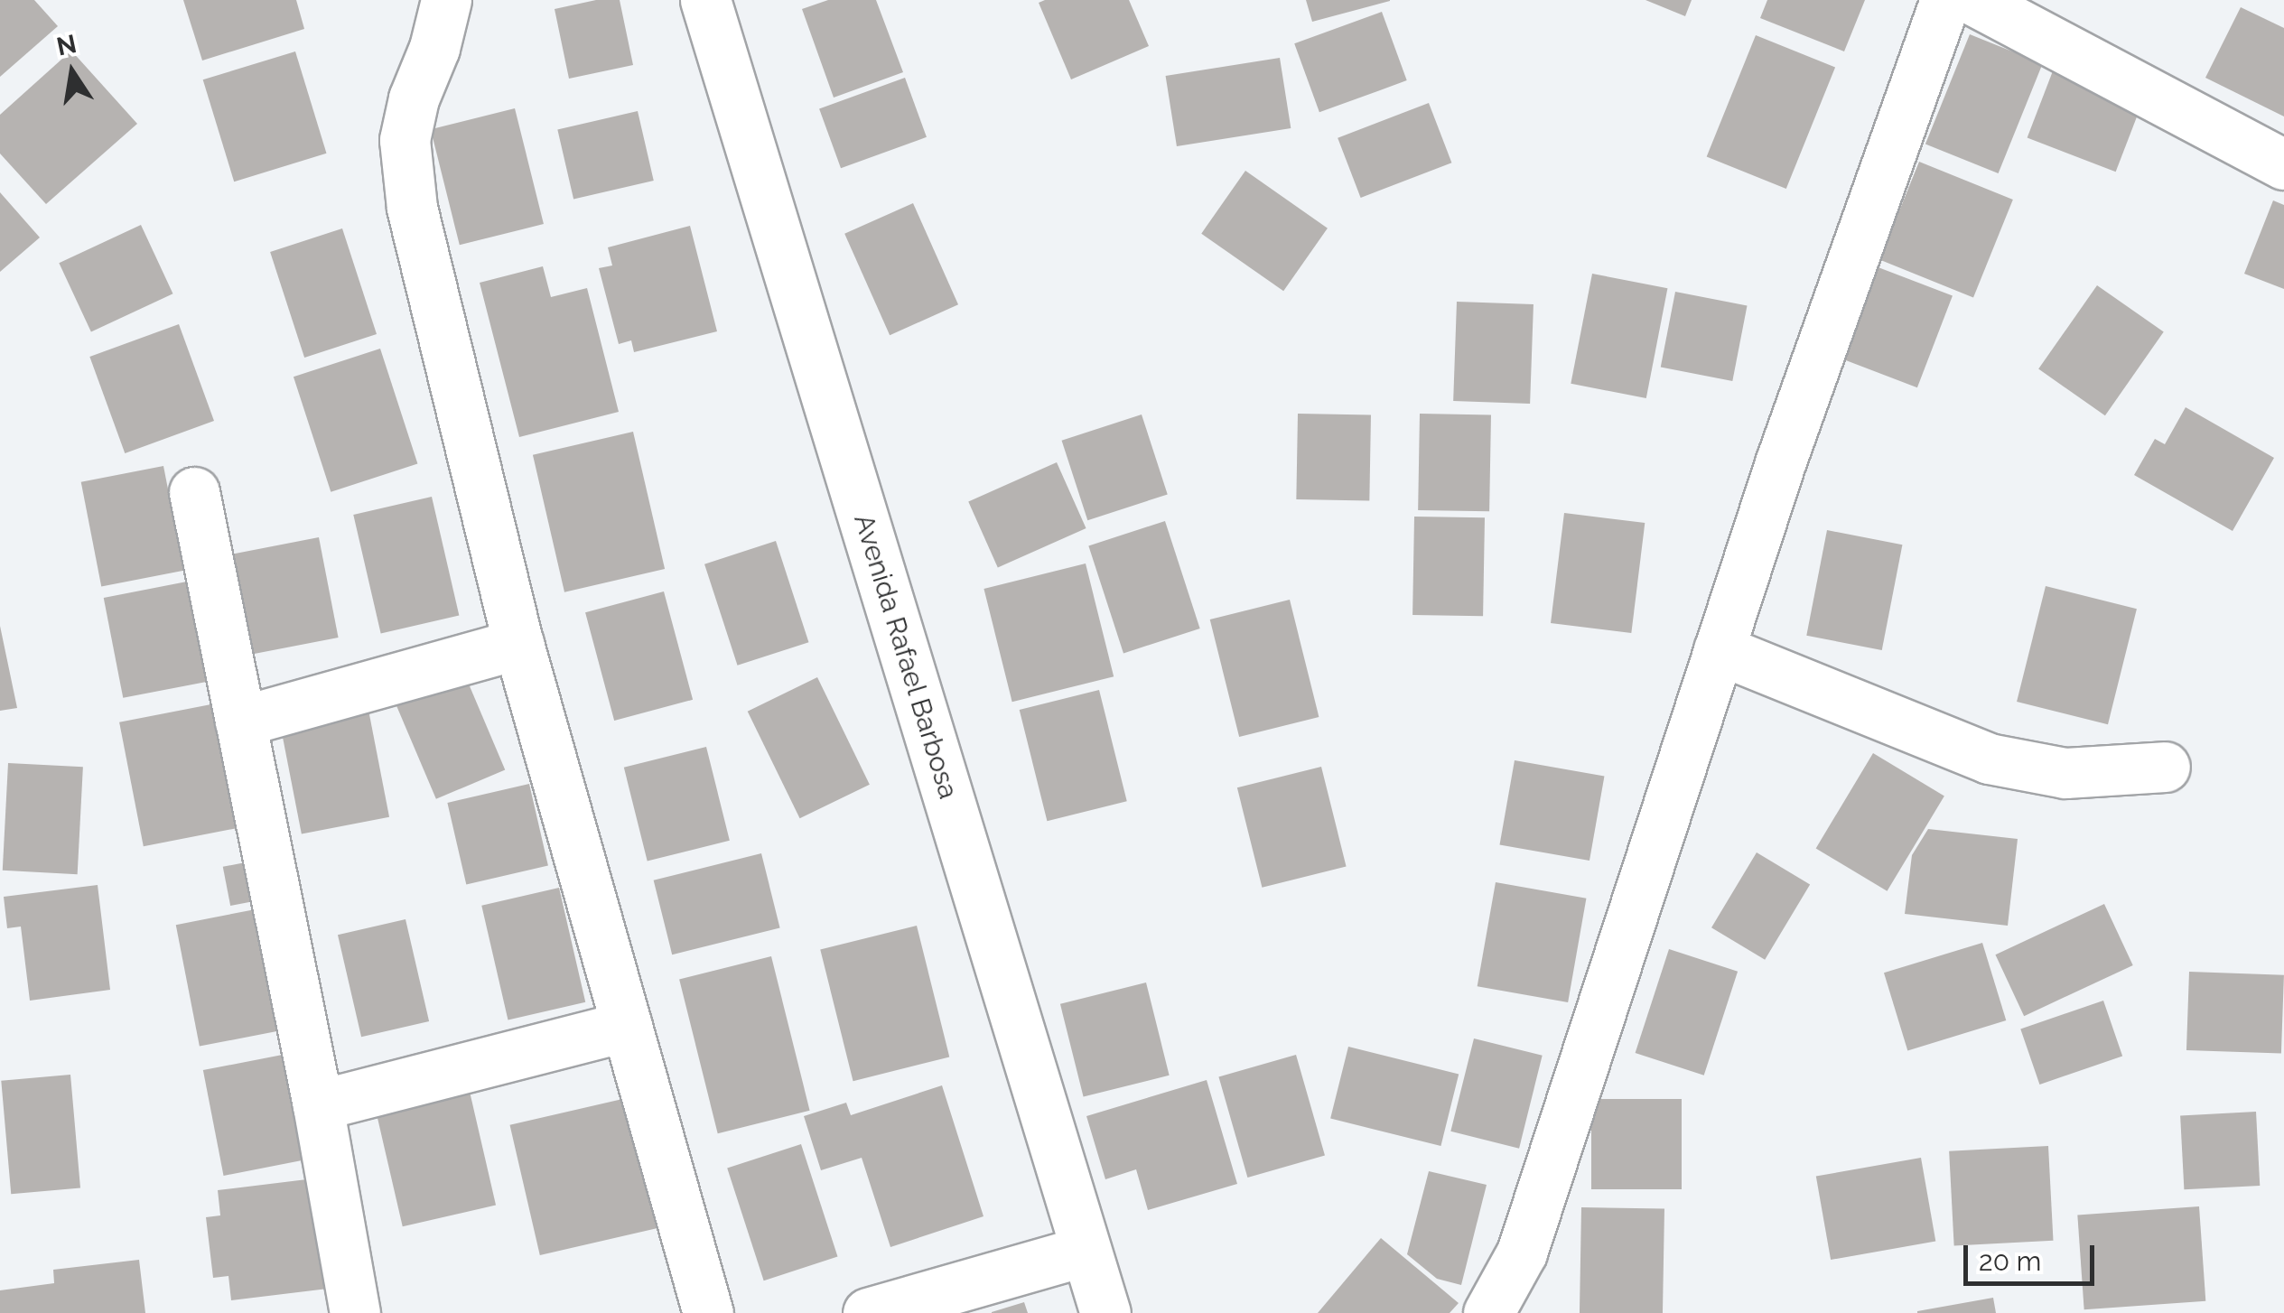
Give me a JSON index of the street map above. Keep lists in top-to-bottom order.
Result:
{
  "streets": {
    "street": ["Avenida Rafael Barbosa"]
  },
  "scale_bar": "20 m",
  "north": "top"
}
